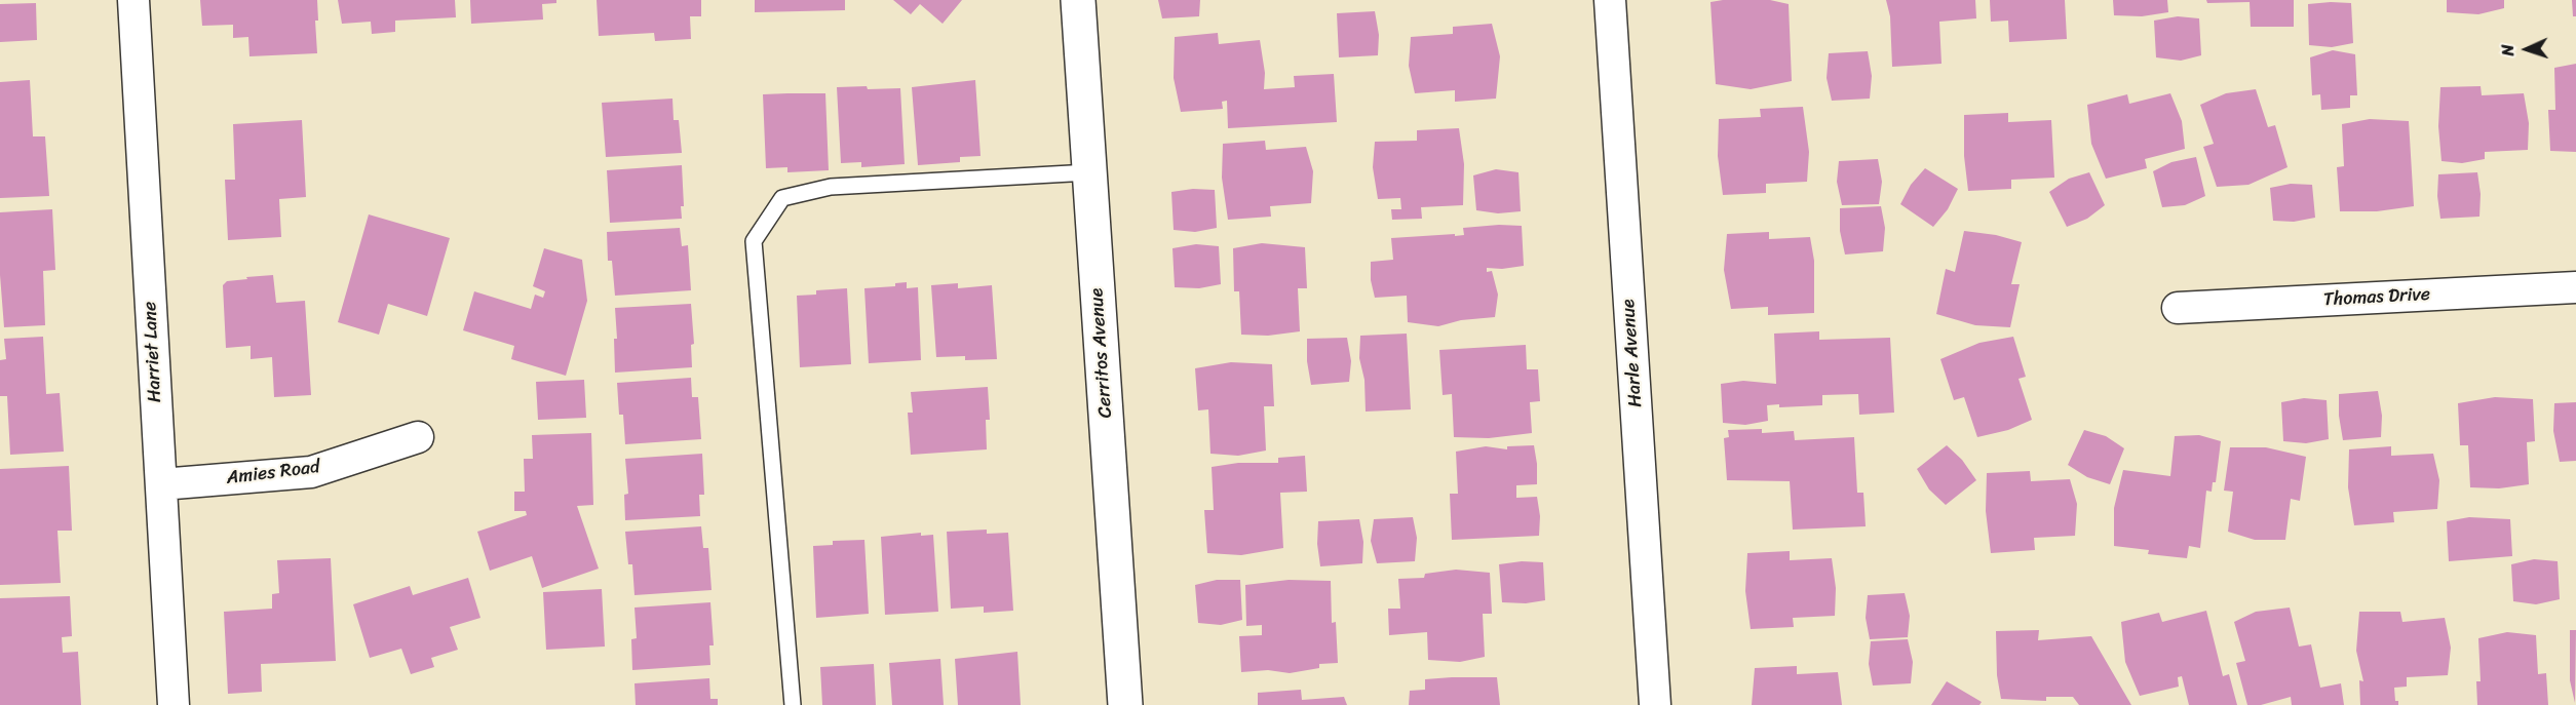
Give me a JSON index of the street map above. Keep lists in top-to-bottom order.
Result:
{
  "streets": {
    "street": [
      "Thomas Drive",
      "Harriet Lane",
      "Cerritos Avenue",
      "Harle Avenue",
      "Amies Road"
    ]
  },
  "crossings": [
    ["Harriet Lane", "Amies Road"]
  ],
  "north": "left"
}
